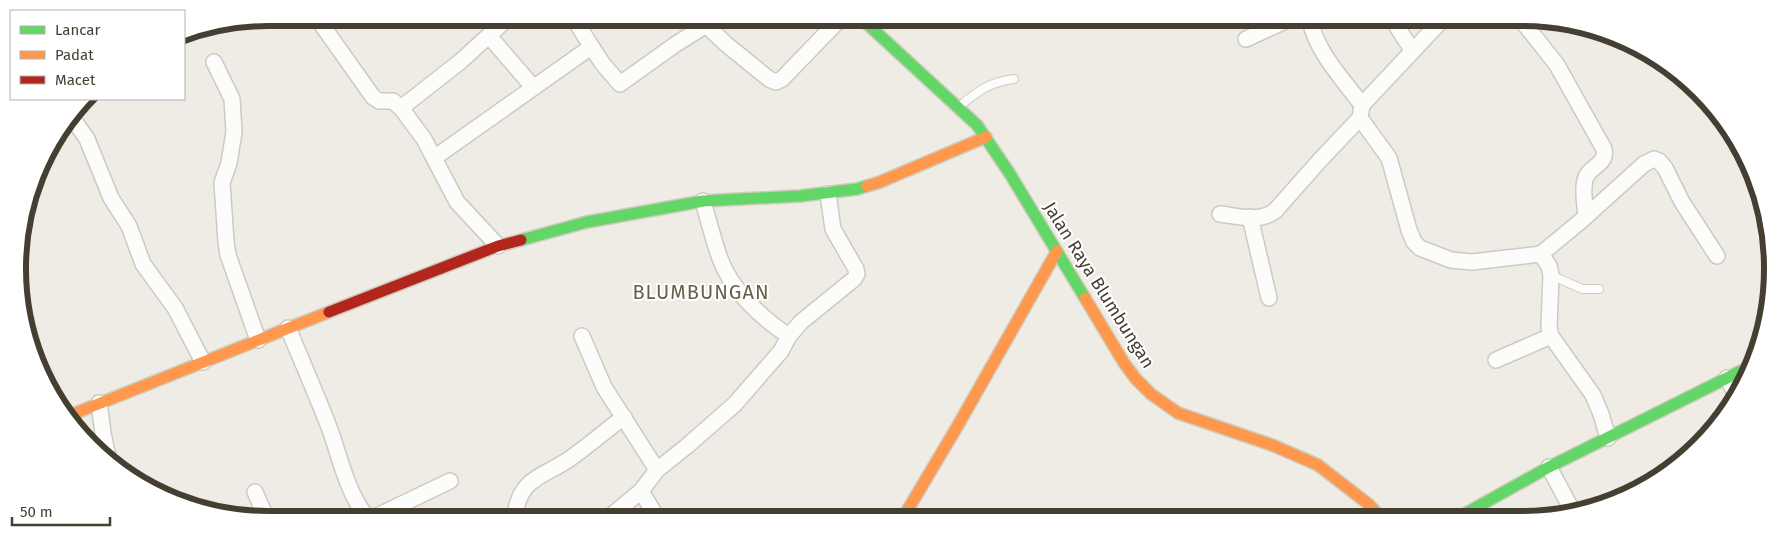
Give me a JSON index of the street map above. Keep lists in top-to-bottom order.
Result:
{
  "streets": {
    "street": ["Jalan Raya Blumbungan"]
  },
  "districts": ["BLUMBUNGAN"],
  "legend": ["Lancar", "Padat", "Macet"],
  "scale_bar": "50 m"
}
